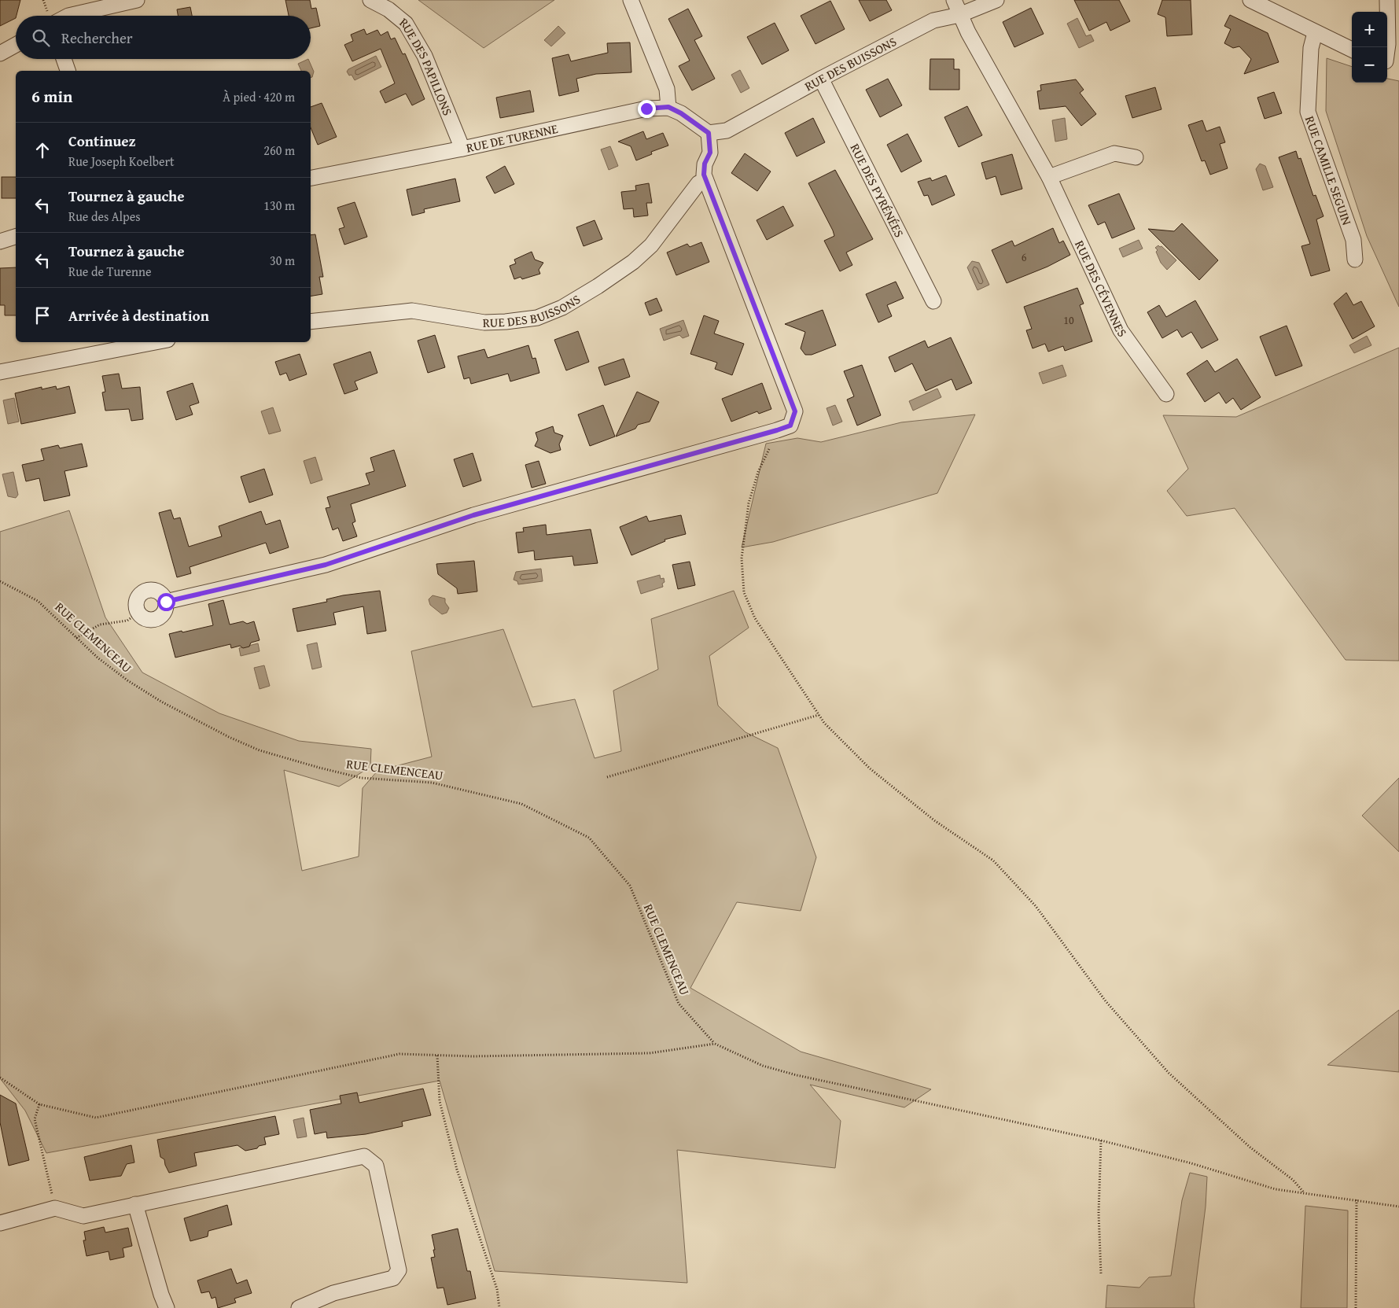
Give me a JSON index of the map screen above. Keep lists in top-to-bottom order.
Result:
{
  "streets": {
    "street": [
      "RUE DES BUISSONS",
      "RUE DES PAPILLONS",
      "RUE DE TURENNE",
      "RUE CAMILLE SEGUIN",
      "RUE DES PYRÉNÉES",
      "RUE DES CÉVENNES"
    ],
    "path": ["RUE CLEMENCEAU"]
  },
  "crossings": [
    ["RUE DES BUISSONS", "RUE DES PYRÉNÉES"],
    ["RUE DES BUISSONS", "RUE DES CÉVENNES"],
    ["RUE DES PAPILLONS", "RUE DE TURENNE"]
  ],
  "house_numbers": ["6", "10"],
  "page": {
    "map_buttons": ["+", "−"],
    "search": "Rechercher",
    "heading": ["6 min", "À pied · 420 m"],
    "list": [
      ["Continuez", "Rue Joseph Koelbert", "260 m"],
      ["Tournez à gauche", "Rue des Alpes", "130 m"],
      ["Tournez à gauche", "Rue de Turenne", "30 m"],
      "Arrivée à destination"
    ]
  }
}
